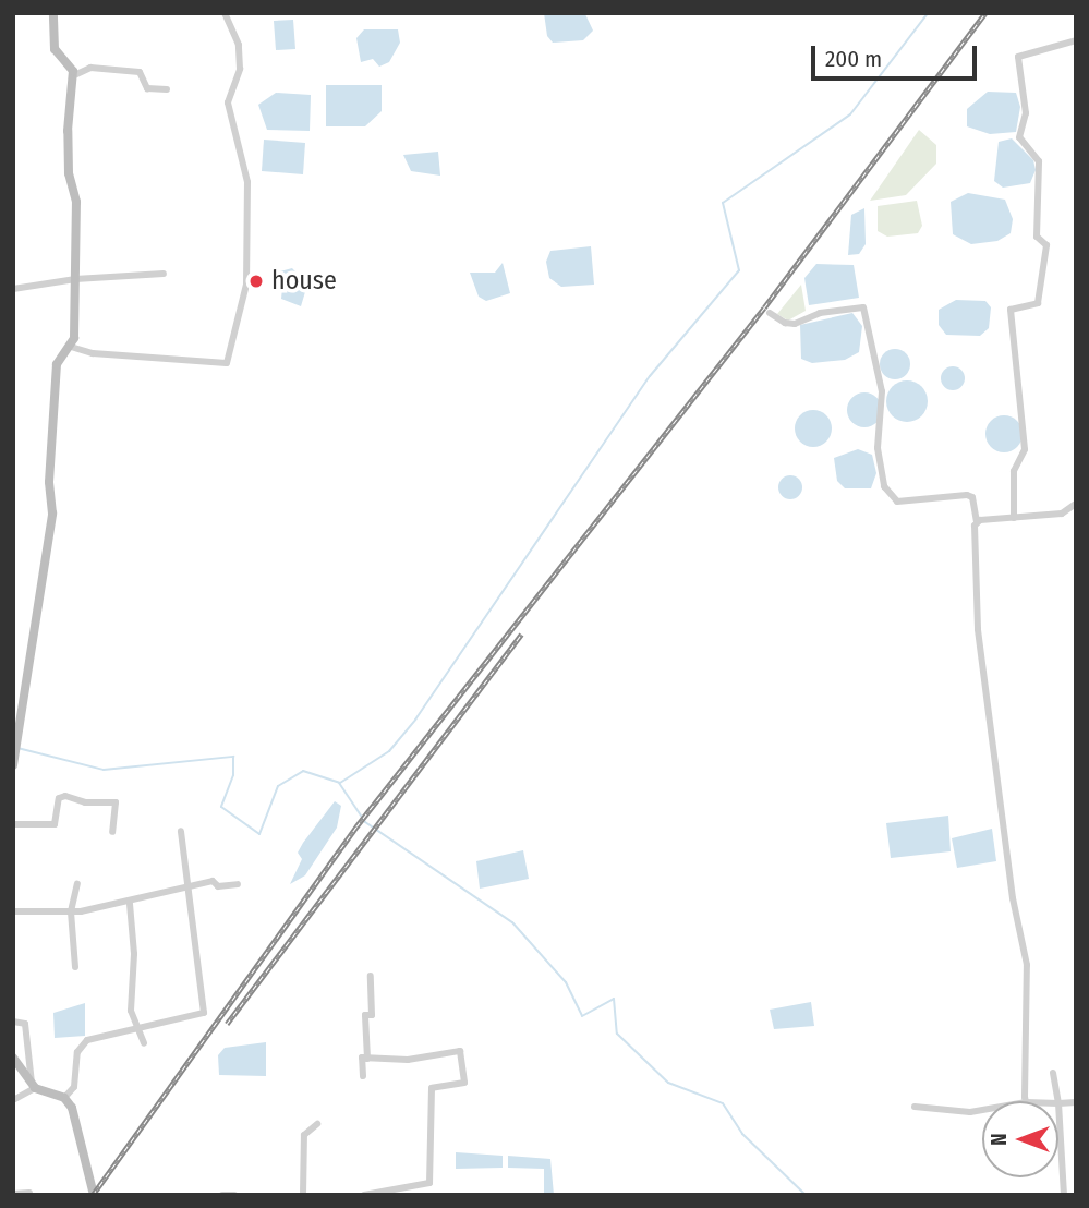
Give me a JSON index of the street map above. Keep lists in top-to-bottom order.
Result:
{
  "places": ["house"],
  "scale_bar": "200 m",
  "north": "left"
}
